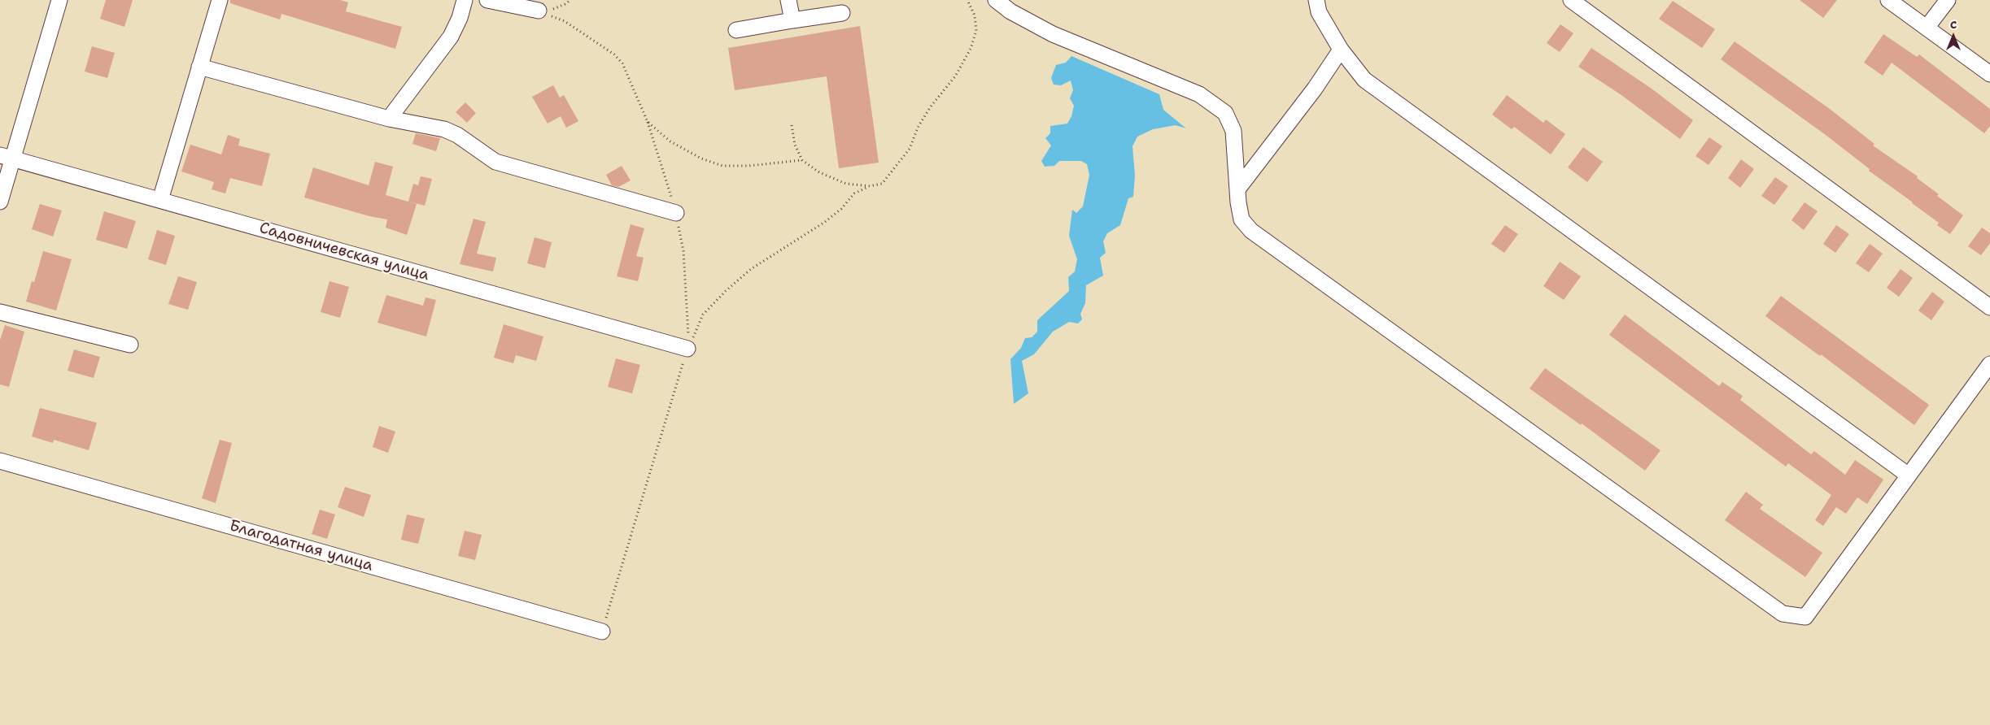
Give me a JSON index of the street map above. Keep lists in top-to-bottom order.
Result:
{
  "streets": {
    "street": ["Садовничевская улица", "Благодатная улица"]
  },
  "north": "top"
}
